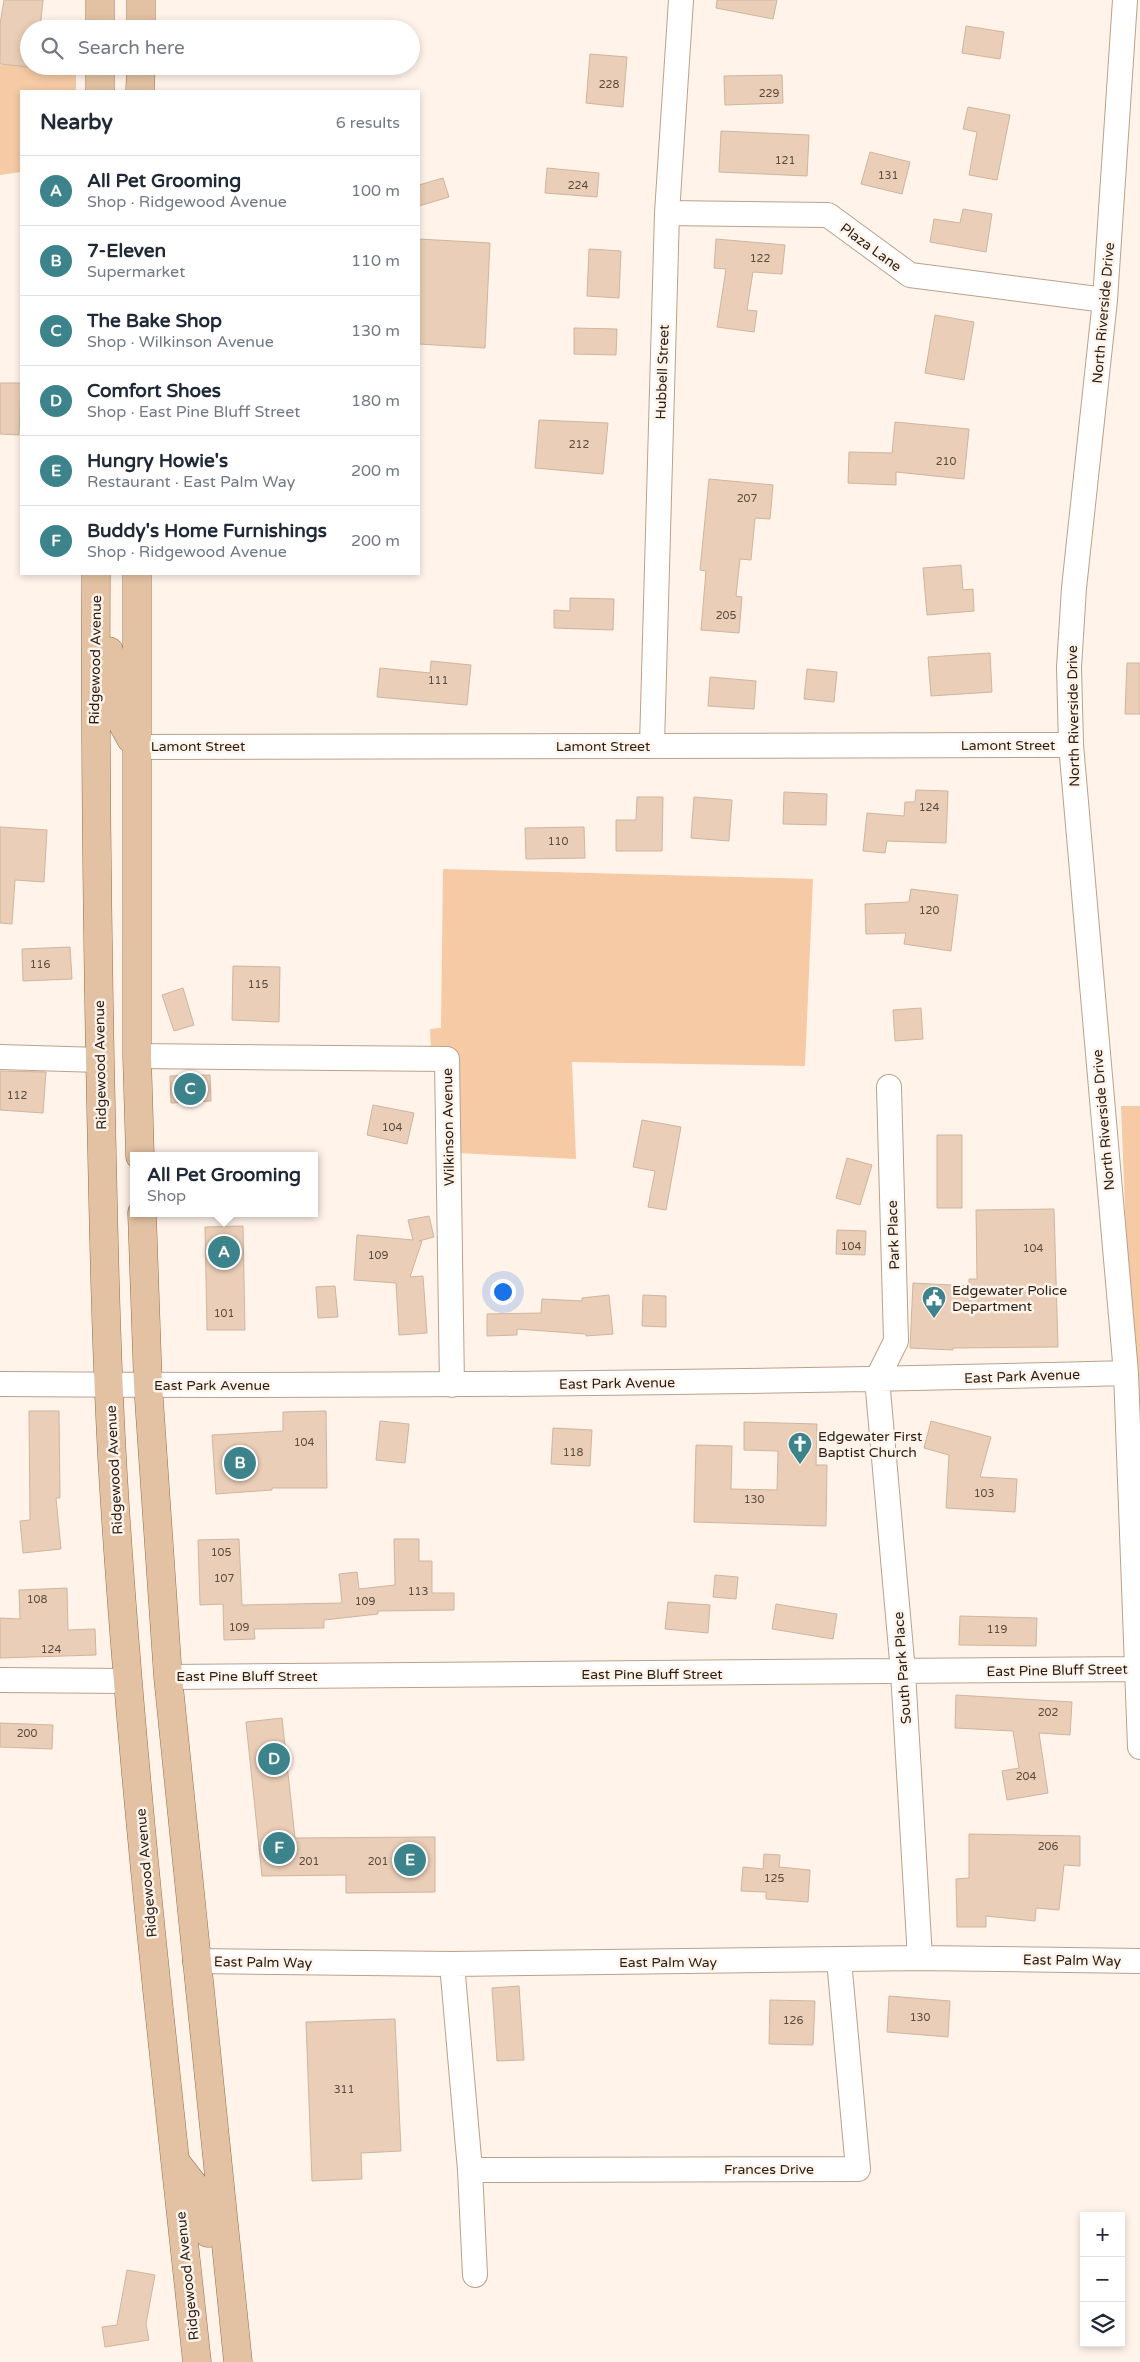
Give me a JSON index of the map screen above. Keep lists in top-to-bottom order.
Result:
{
  "streets": {
    "main road": ["Ridgewood Avenue"],
    "street": [
      "Plaza Lane",
      "North Riverside Drive",
      "Hubbell Street",
      "Lamont Street",
      "Wilkinson Avenue",
      "Park Place",
      "East Park Avenue",
      "South Park Place",
      "East Pine Bluff Street",
      "East Palm Way",
      "Frances Drive"
    ]
  },
  "crossings": [
    ["Plaza Lane", "North Riverside Drive"],
    ["Plaza Lane", "Hubbell Street"],
    ["North Riverside Drive", "Lamont Street"],
    ["North Riverside Drive", "East Park Avenue"],
    ["North Riverside Drive", "East Pine Bluff Street"],
    ["Hubbell Street", "Lamont Street"],
    ["Ridgewood Avenue", "East Park Avenue"],
    ["Wilkinson Avenue", "East Park Avenue"],
    ["Park Place", "East Park Avenue"],
    ["Park Place", "South Park Place"],
    ["East Park Avenue", "South Park Place"],
    ["South Park Place", "East Pine Bluff Street"],
    ["South Park Place", "East Palm Way"],
    ["East Palm Way", "Frances Drive"]
  ],
  "places": {
    "public building": ["Edgewater Police Department"],
    "church": ["Edgewater First Baptist Church"]
  },
  "house_numbers": [
    "228",
    "229",
    "121",
    "131",
    "224",
    "122",
    "212",
    "210",
    "207",
    "205",
    "111",
    "124",
    "110",
    "120",
    "116",
    "115",
    "112",
    "104",
    "104",
    "104",
    "109",
    "101",
    "104",
    "118",
    "103",
    "130",
    "105",
    "107",
    "113",
    "108",
    "109",
    "109",
    "119",
    "124",
    "202",
    "200",
    "204",
    "206",
    "201",
    "201",
    "125",
    "130",
    "126",
    "311"
  ],
  "page": {
    "search": "Search here",
    "heading": ["Nearby", "6 results"],
    "list": [
      {
        "mark": "A",
        "name": "All Pet Grooming",
        "note": "Shop · Ridgewood Avenue",
        "value": "100 m"
      },
      {
        "mark": "B",
        "name": "7-Eleven",
        "note": "Supermarket",
        "value": "110 m"
      },
      {
        "mark": "C",
        "name": "The Bake Shop",
        "note": "Shop · Wilkinson Avenue",
        "value": "130 m"
      },
      {
        "mark": "D",
        "name": "Comfort Shoes",
        "note": "Shop · East Pine Bluff Street",
        "value": "180 m"
      },
      {
        "mark": "E",
        "name": "Hungry Howie's",
        "note": "Restaurant · East Palm Way",
        "value": "200 m"
      },
      {
        "mark": "F",
        "name": "Buddy's Home Furnishings",
        "note": "Shop · Ridgewood Avenue",
        "value": "200 m"
      }
    ],
    "pins": [
      "C",
      "A",
      "B",
      "D",
      "F",
      "E"
    ],
    "popup": ["All Pet Grooming", "Shop"],
    "map_buttons": ["+", "−"]
  }
}
